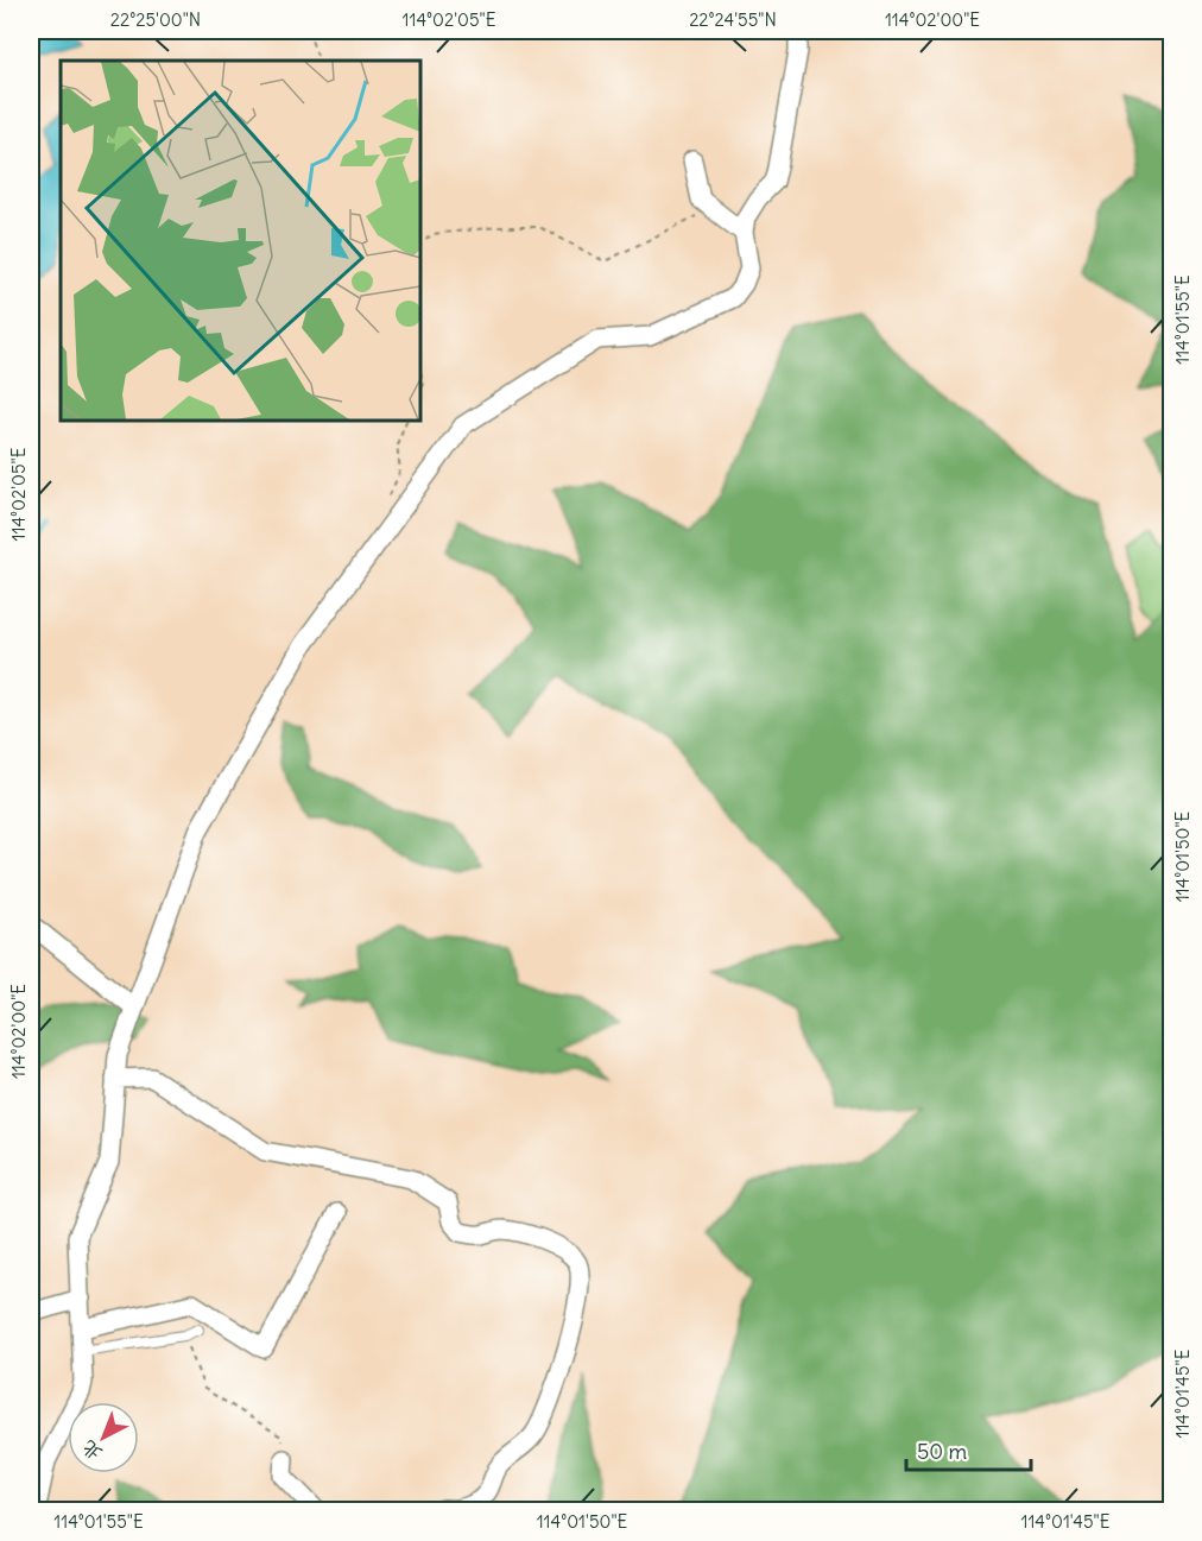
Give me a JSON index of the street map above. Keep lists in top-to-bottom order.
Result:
{
  "scale_bar": "50 m",
  "north": "bottom left",
  "coordinates": [
    "22°25'00\"N",
    "114°02'05\"E",
    "22°24'55\"N",
    "114°02'00\"E",
    "114°01'55\"E",
    "114°01'50\"E",
    "114°01'45\"E"
  ]
}
